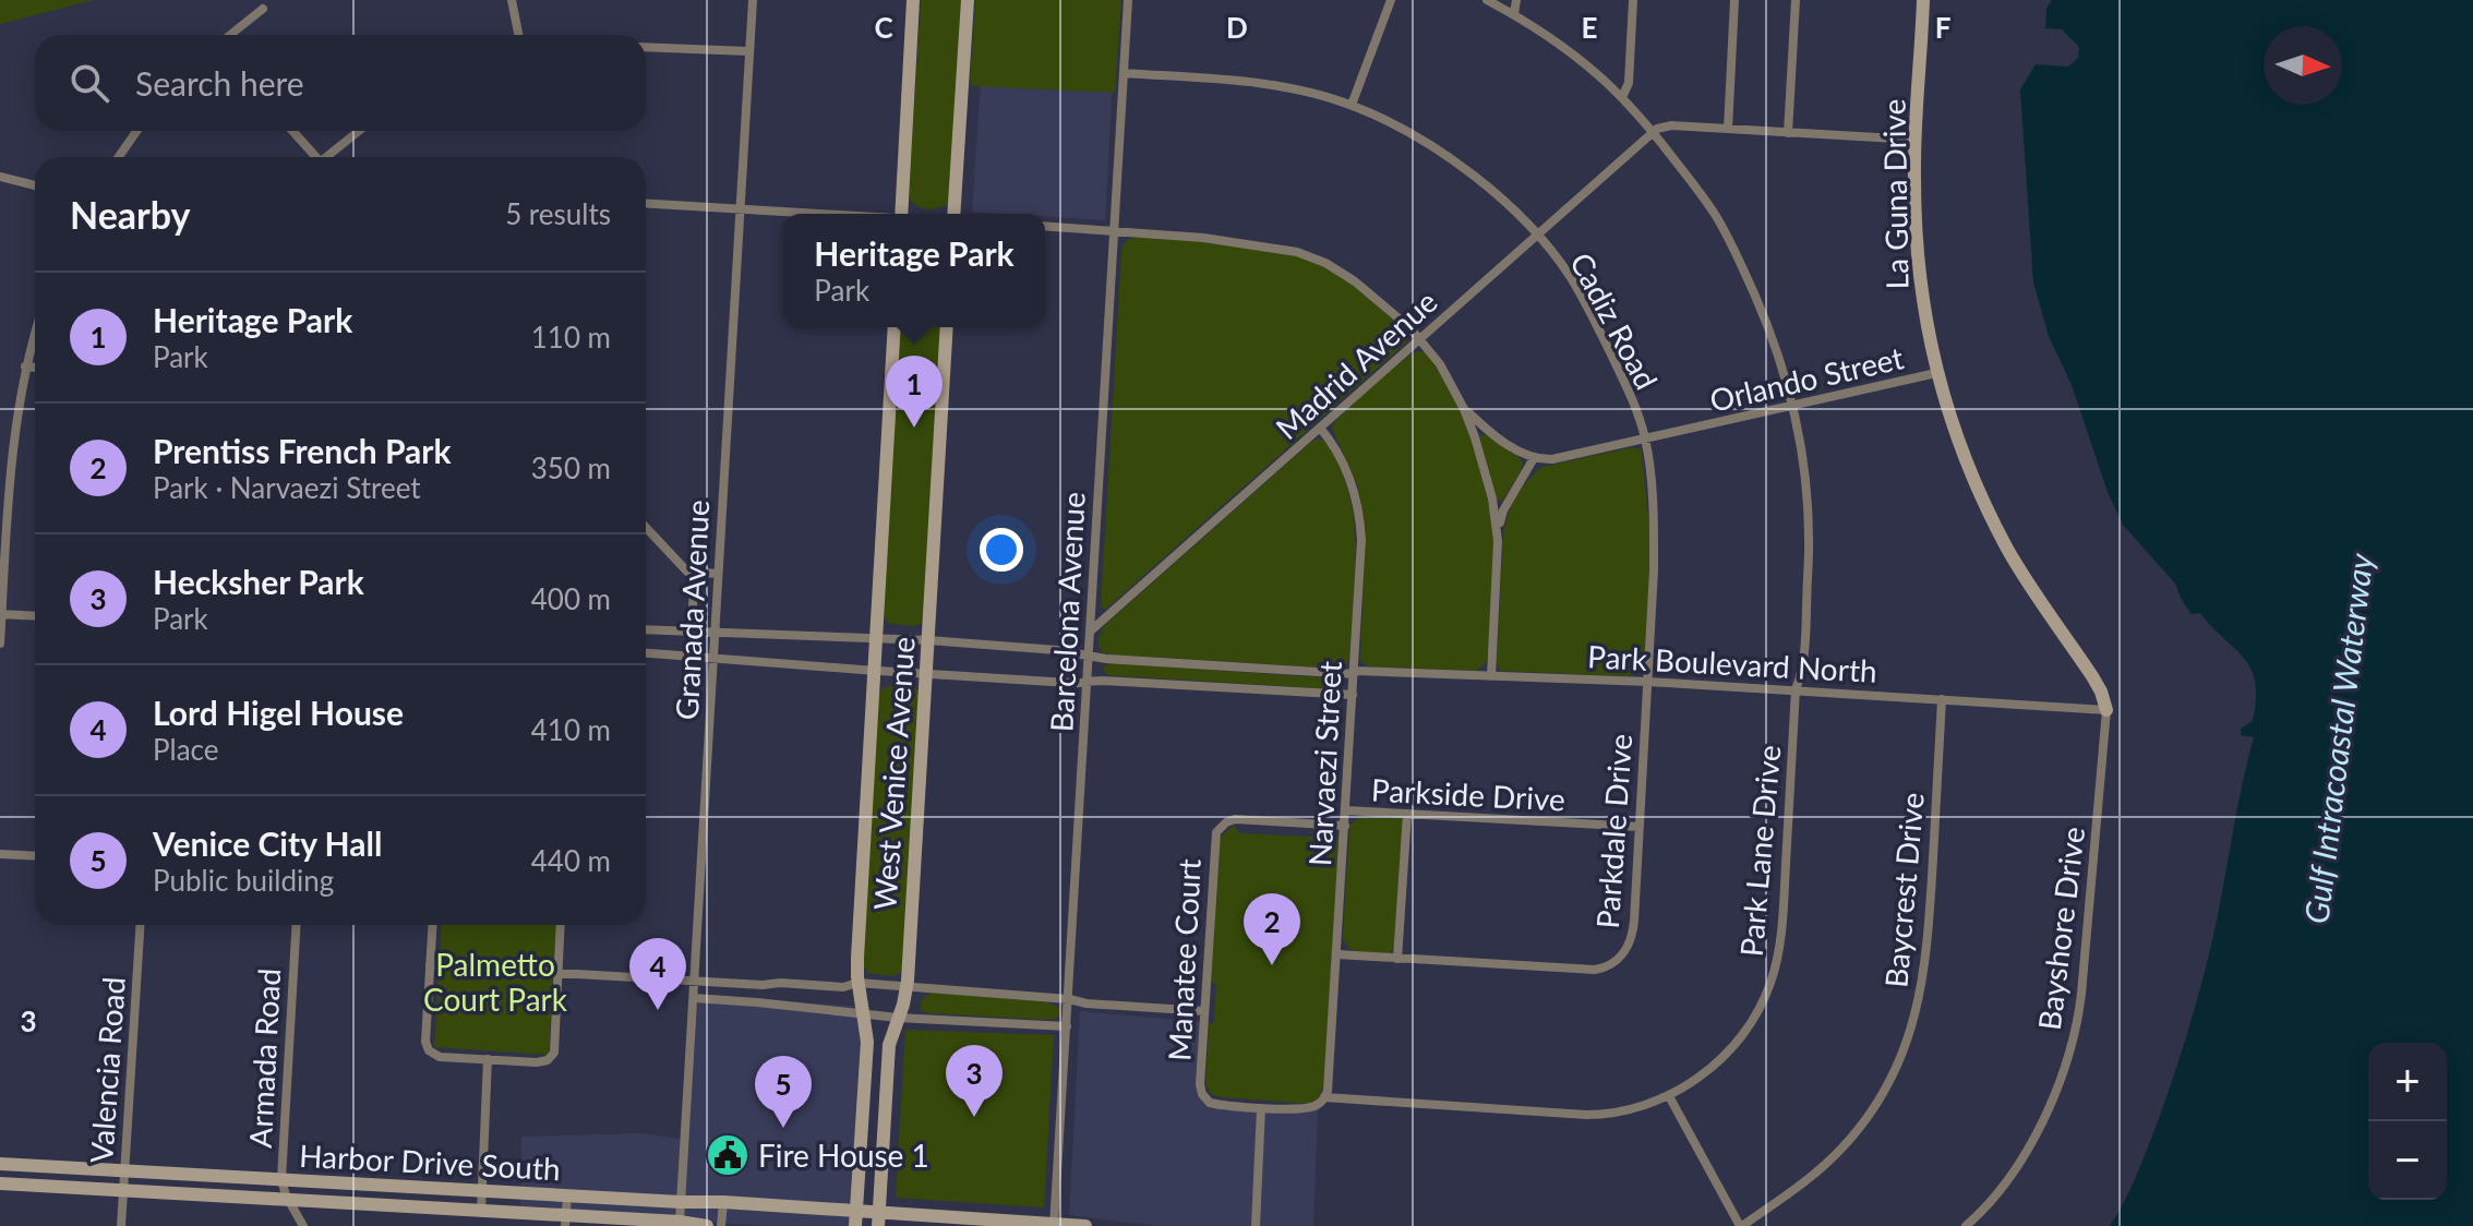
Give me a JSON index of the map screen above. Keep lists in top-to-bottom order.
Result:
{
  "streets": {
    "street": [
      "La Guna Drive",
      "Cadiz Road",
      "Madrid Avenue",
      "Orlando Street",
      "Granada Avenue",
      "Barcelona Avenue",
      "Park Boulevard North",
      "Narvaezi Street",
      "West Venice Avenue",
      "Parkside Drive",
      "Parkdale Drive",
      "Park Lane Drive",
      "Baycrest Drive",
      "Bayshore Drive",
      "Manatee Court",
      "Armada Road",
      "Valencia Road",
      "Harbor Drive South"
    ]
  },
  "crossings": [
    ["La Guna Drive", "Orlando Street"],
    ["La Guna Drive", "Park Boulevard North"],
    ["La Guna Drive", "Bayshore Drive"],
    ["Cadiz Road", "Madrid Avenue"],
    ["Cadiz Road", "Orlando Street"],
    ["Cadiz Road", "Barcelona Avenue"],
    ["Cadiz Road", "Park Boulevard North"],
    ["Cadiz Road", "Parkdale Drive"],
    ["Madrid Avenue", "Barcelona Avenue"],
    ["Madrid Avenue", "Narvaezi Street"],
    ["Madrid Avenue", "Park Lane Drive"],
    ["Orlando Street", "Park Lane Drive"],
    ["Granada Avenue", "Park Boulevard North"],
    ["Granada Avenue", "Harbor Drive South"],
    ["Barcelona Avenue", "Park Boulevard North"],
    ["Barcelona Avenue", "Harbor Drive South"],
    ["Park Boulevard North", "Narvaezi Street"],
    ["Park Boulevard North", "West Venice Avenue"],
    ["Park Boulevard North", "Parkdale Drive"],
    ["Park Boulevard North", "Park Lane Drive"],
    ["Park Boulevard North", "Baycrest Drive"],
    ["Park Boulevard North", "Bayshore Drive"],
    ["Narvaezi Street", "Parkside Drive"],
    ["Narvaezi Street", "Parkdale Drive"],
    ["Narvaezi Street", "Park Lane Drive"],
    ["Narvaezi Street", "Manatee Court"],
    ["West Venice Avenue", "Harbor Drive South"],
    ["Parkside Drive", "Parkdale Drive"],
    ["Armada Road", "Harbor Drive South"],
    ["Valencia Road", "Harbor Drive South"]
  ],
  "water": ["Gulf Intracoastal Waterway"],
  "parks": ["Palmetto Court Park"],
  "places": {
    "public building": ["Fire House 1"]
  },
  "north": "right",
  "page": {
    "search": "Search here",
    "heading": ["Nearby", "5 results"],
    "popup": ["Heritage Park", "Park"],
    "list": [
      {
        "mark": "1",
        "name": "Heritage Park",
        "note": "Park",
        "value": "110 m"
      },
      {
        "mark": "2",
        "name": "Prentiss French Park",
        "note": "Park · Narvaezi Street",
        "value": "350 m"
      },
      {
        "mark": "3",
        "name": "Hecksher Park",
        "note": "Park",
        "value": "400 m"
      },
      {
        "mark": "4",
        "name": "Lord Higel House",
        "note": "Place",
        "value": "410 m"
      },
      {
        "mark": "5",
        "name": "Venice City Hall",
        "note": "Public building",
        "value": "440 m"
      }
    ],
    "pins": [
      "1",
      "2",
      "4",
      "3",
      "5"
    ],
    "map_buttons": ["+", "−"]
  },
  "grid": {
    "columns": [
      "C",
      "D",
      "E",
      "F"
    ],
    "rows": ["3"]
  }
}
